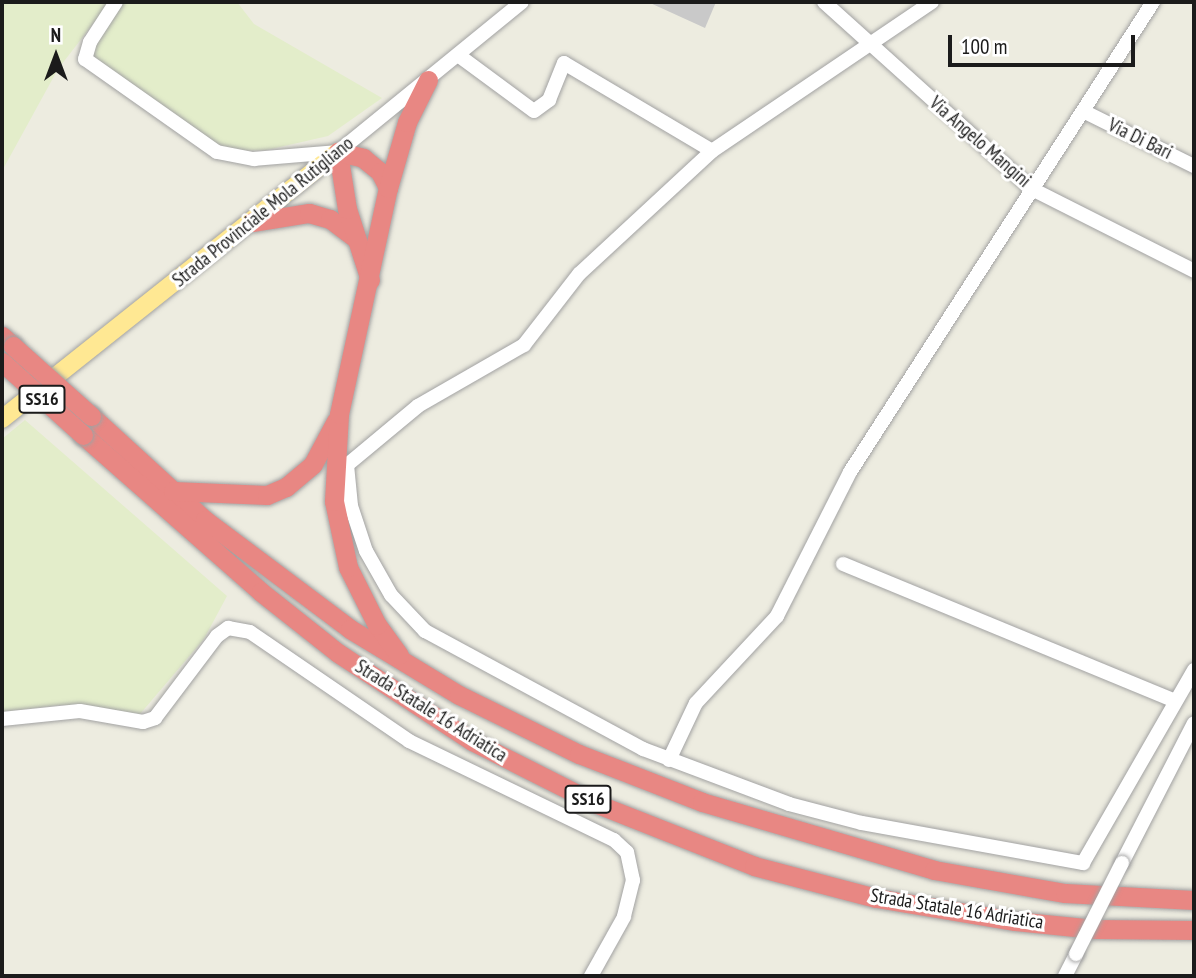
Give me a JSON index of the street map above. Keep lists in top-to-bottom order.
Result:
{
  "streets": {
    "highway": ["SS16", "Strada Statale 16 Adriatica"],
    "main road": ["Strada Provinciale Mola Rutigliano"],
    "street": ["Via Di Bari", "Via Angelo Mangini"]
  },
  "scale_bar": "100 m",
  "north": "top"
}
